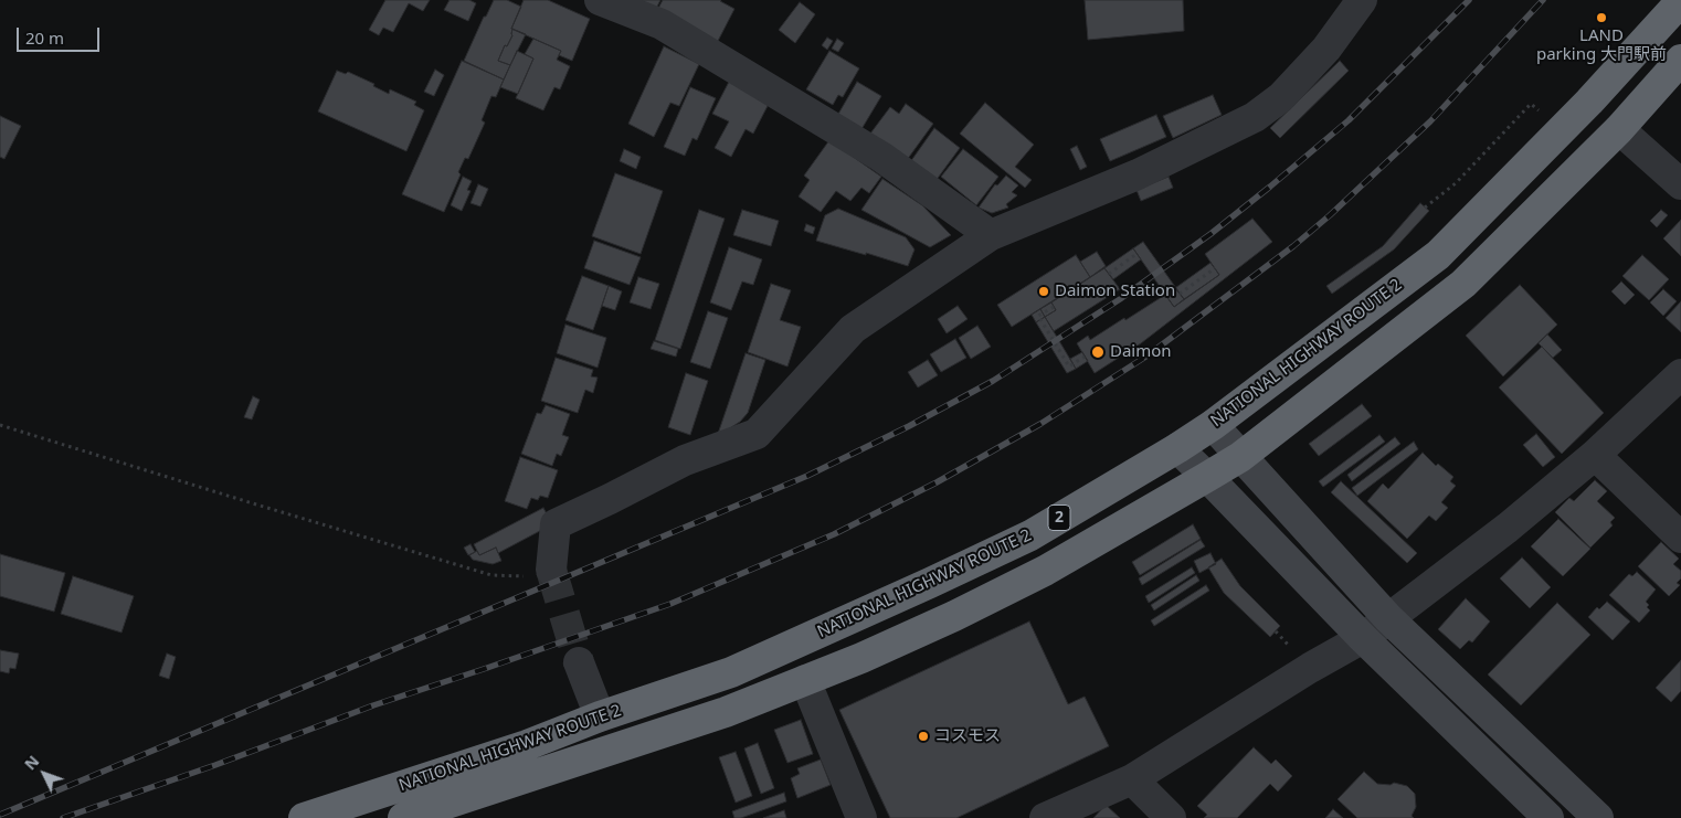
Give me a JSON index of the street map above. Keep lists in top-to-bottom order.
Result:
{
  "streets": {
    "highway": ["NATIONAL HIGHWAY ROUTE 2", "2"]
  },
  "places": [
    "LAND parking 大門駅前",
    "Daimon Station",
    "Daimon",
    "コスモス"
  ],
  "scale_bar": "20 m",
  "north": "top left"
}
